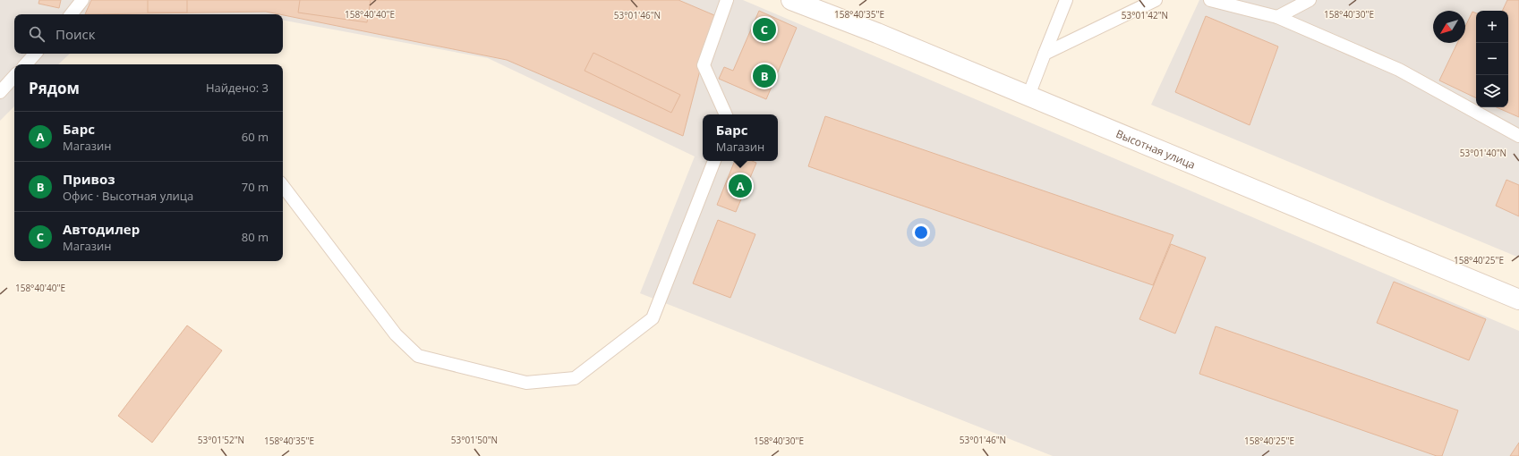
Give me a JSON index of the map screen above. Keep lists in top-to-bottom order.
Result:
{
  "streets": {
    "street": ["Высотная улица"]
  },
  "north": "bottom left",
  "page": {
    "map_buttons": ["+", "−"],
    "search": "Поиск",
    "pins": ["C", "B", "A"],
    "heading": ["Рядом", "Найдено: 3"],
    "list": [
      {
        "mark": "A",
        "name": "Барс",
        "note": "Магазин",
        "value": "60 m"
      },
      {
        "mark": "B",
        "name": "Привоз",
        "note": "Офис · Высотная улица",
        "value": "70 m"
      },
      {
        "mark": "C",
        "name": "Автодилер",
        "note": "Магазин",
        "value": "80 m"
      }
    ],
    "popup": ["Барс", "Магазин"]
  },
  "coordinates": [
    "158°40'40\"E",
    "158°40'35\"E",
    "158°40'30\"E",
    "53°01'46\"N",
    "53°01'42\"N",
    "53°01'40\"N",
    "158°40'25\"E",
    "53°01'52\"N",
    "53°01'50\"N"
  ]
}
